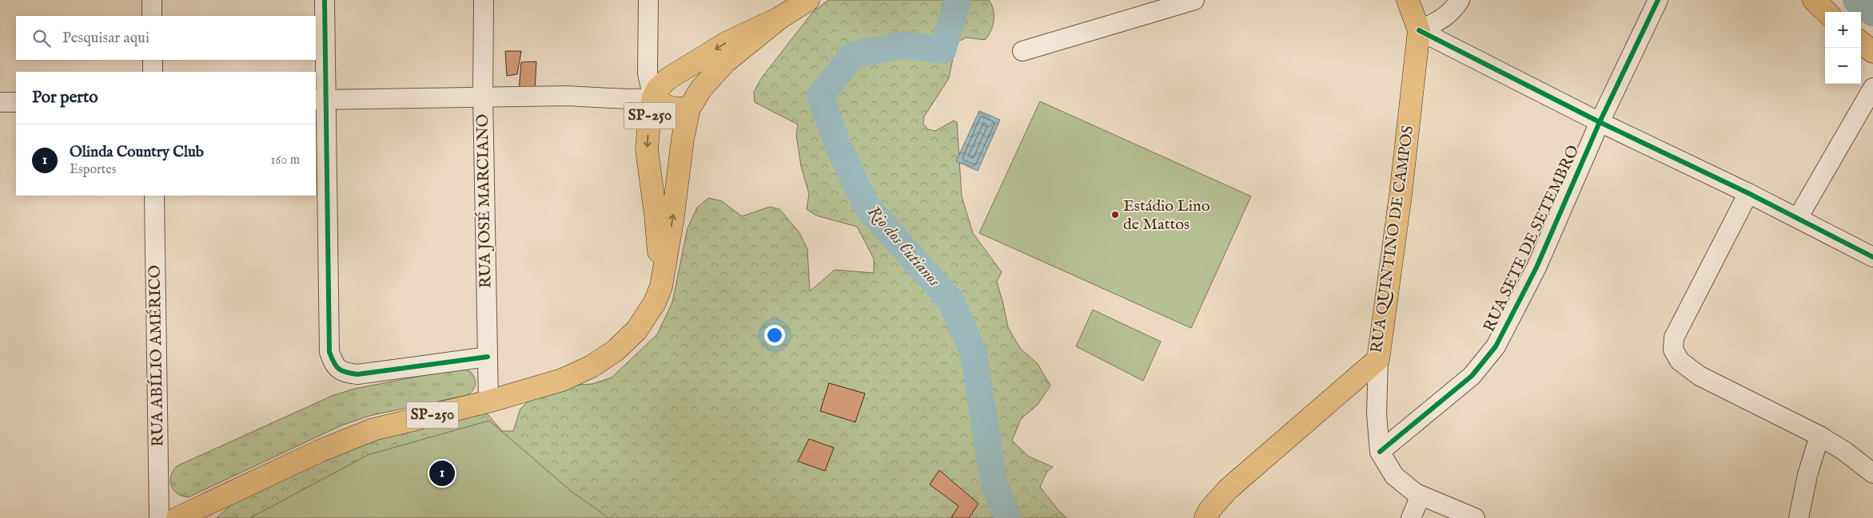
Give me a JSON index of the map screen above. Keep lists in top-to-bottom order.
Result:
{
  "streets": {
    "main road": ["SP-250", "RUA QUINTINO DE CAMPOS"],
    "street": ["RUA JOSÉ MARCIANO", "RUA SETE DE SETEMBRO", "RUA ABÍLIO AMÉRICO"]
  },
  "crossings": [
    ["SP-250", "RUA JOSÉ MARCIANO"]
  ],
  "water": ["Rio dos Cutianos"],
  "places": ["Estádio Lino de Mattos"],
  "page": {
    "map_buttons": ["+", "−"],
    "search": "Pesquisar aqui",
    "heading": "Por perto",
    "list": [
      {
        "mark": "1",
        "name": "Olinda Country Club",
        "note": "Esportes",
        "value": "160 m"
      }
    ],
    "pins": "1"
  }
}
